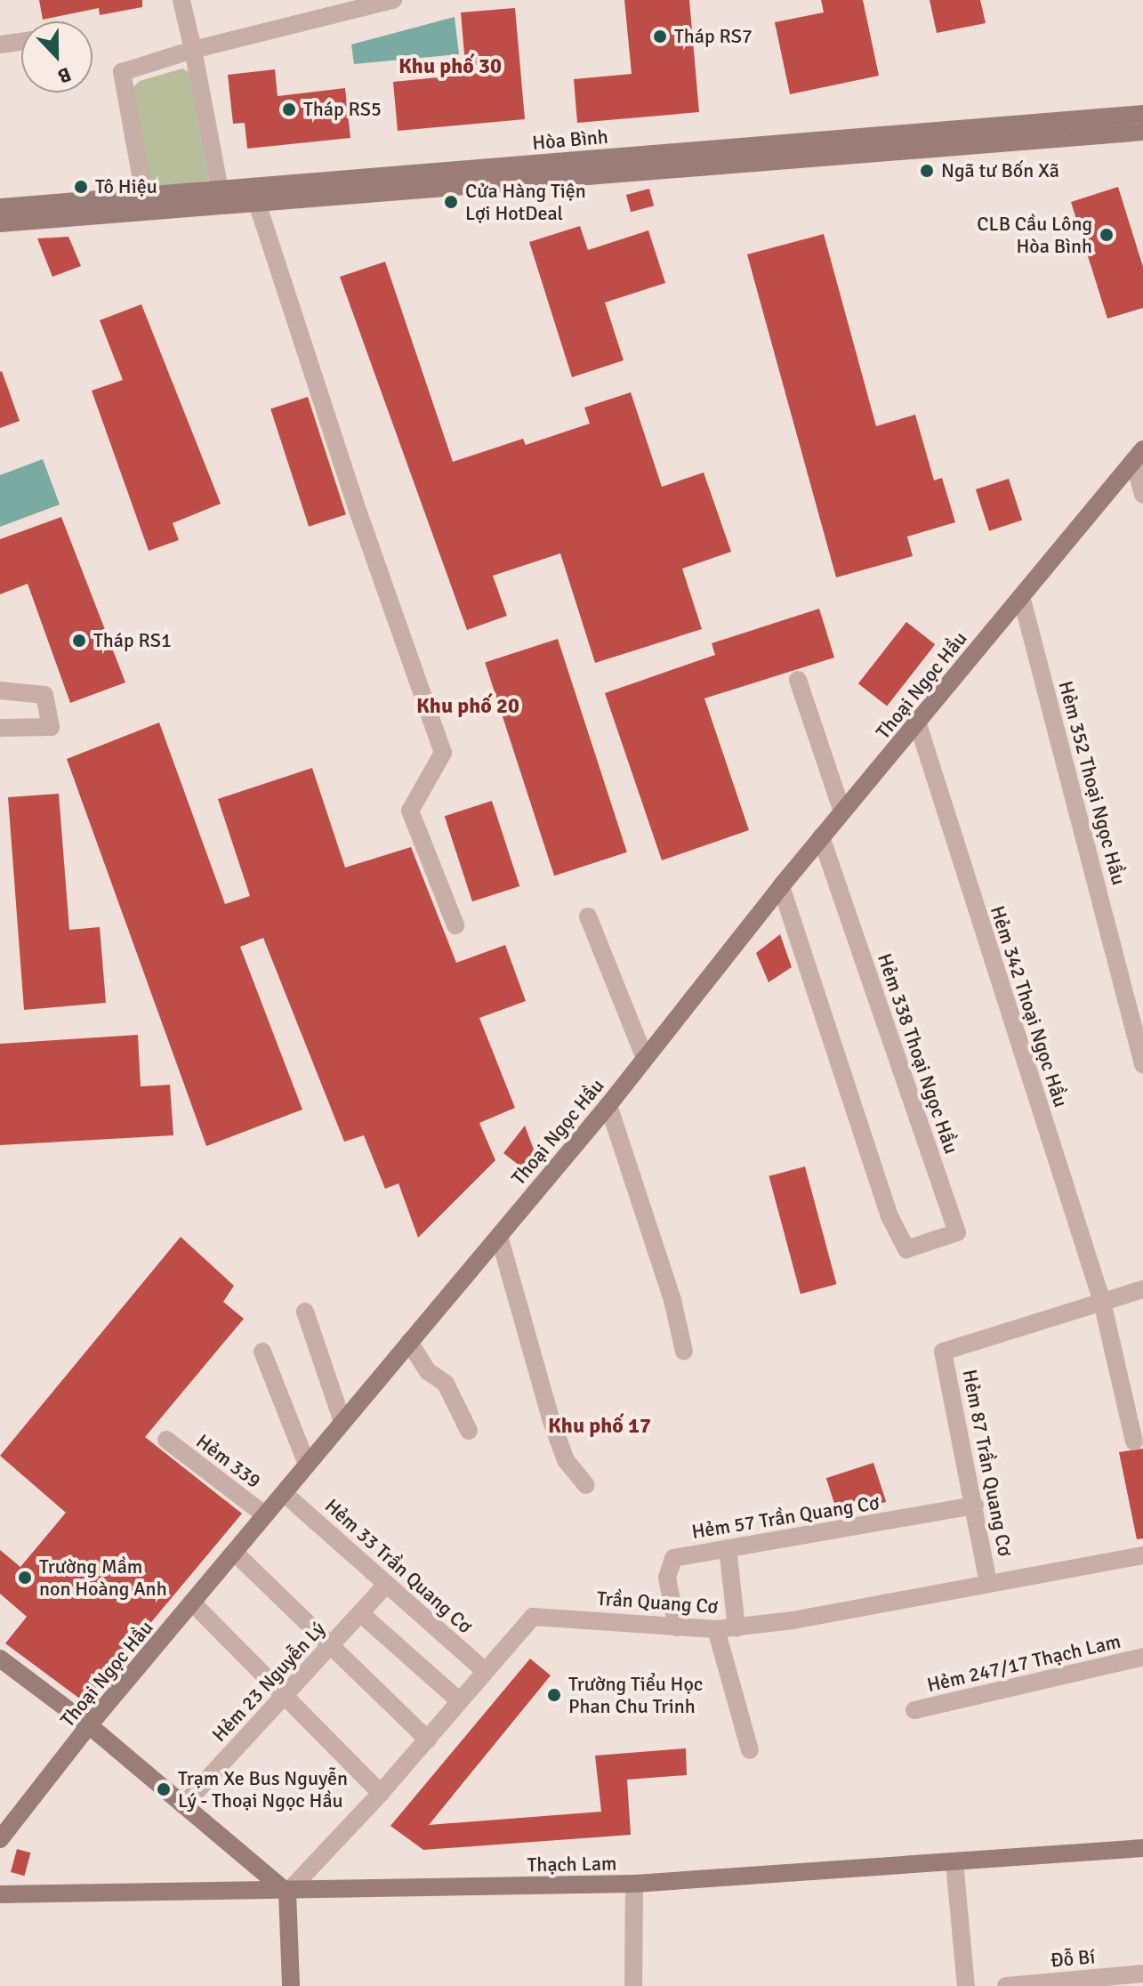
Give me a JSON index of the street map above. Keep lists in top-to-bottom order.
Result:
{
  "streets": {
    "main road": ["Hòa Bình", "Thoại Ngọc Hầu", "Thạch Lam"],
    "street": [
      "Hẻm 352 Thoại Ngọc Hầu",
      "Hẻm 342 Thoại Ngọc Hầu",
      "Hẻm 338 Thoại Ngọc Hầu",
      "Hẻm 339",
      "Hẻm 87 Trần Quang Cơ",
      "Hẻm 57 Trần Quang Cơ",
      "Hẻm 33 Trần Quang Cơ",
      "Trần Quang Cơ",
      "Hẻm 247/17 Thạch Lam",
      "Hẻm 23 Nguyễn Lý",
      "Đỗ Bí"
    ]
  },
  "crossings": [
    ["Thoại Ngọc Hầu", "Hẻm 352 Thoại Ngọc Hầu"],
    ["Thoại Ngọc Hầu", "Hẻm 342 Thoại Ngọc Hầu"],
    ["Thoại Ngọc Hầu", "Hẻm 338 Thoại Ngọc Hầu"],
    ["Thoại Ngọc Hầu", "Hẻm 339"],
    ["Thoại Ngọc Hầu", "Hẻm 33 Trần Quang Cơ"],
    ["Hẻm 342 Thoại Ngọc Hầu", "Hẻm 87 Trần Quang Cơ"],
    ["Hẻm 87 Trần Quang Cơ", "Hẻm 57 Trần Quang Cơ"],
    ["Hẻm 87 Trần Quang Cơ", "Trần Quang Cơ"],
    ["Hẻm 57 Trần Quang Cơ", "Trần Quang Cơ"],
    ["Hẻm 33 Trần Quang Cơ", "Trần Quang Cơ"],
    ["Hẻm 33 Trần Quang Cơ", "Hẻm 23 Nguyễn Lý"],
    ["Trần Quang Cơ", "Thạch Lam"]
  ],
  "districts": ["Khu phố 30", "Khu phố 20", "Khu phố 17"],
  "places": [
    "Tháp RS7",
    "Tháp RS5",
    "Ngã tư Bốn Xã",
    "Tô Hiệu",
    "Cửa Hàng Tiện Lợi HotDeal",
    "CLB Cầu Lông Hòa Bình",
    "Tháp RS1",
    "Trường Mầm non Hoàng Anh",
    "Trường Tiểu Học Phan Chu Trinh",
    "Trạm Xe Bus Nguyễn Lý - Thoại Ngọc Hầu"
  ],
  "north": "bottom"
}
